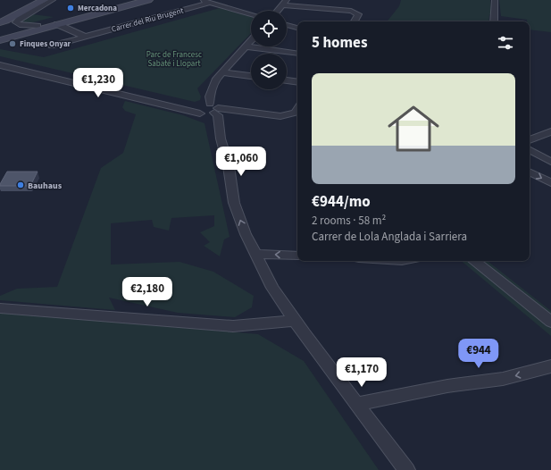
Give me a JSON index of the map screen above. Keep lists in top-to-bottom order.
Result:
{
  "streets": {
    "street": ["Carrer del Riu Brugent"]
  },
  "parks": ["Parc de Francesc Sabaté i Llopart"],
  "places": ["Mercadona", "Finques Onyar", "Bauhaus"],
  "page": {
    "heading": "5 homes",
    "list": [
      {
        "name": "€944/mo",
        "note": "2 rooms · 58 m² · Carrer de Lola Anglada i Sarriera"
      }
    ],
    "price": [
      "€1,230",
      "€1,060",
      "€2,180",
      "€944",
      "€1,170"
    ]
  }
}
